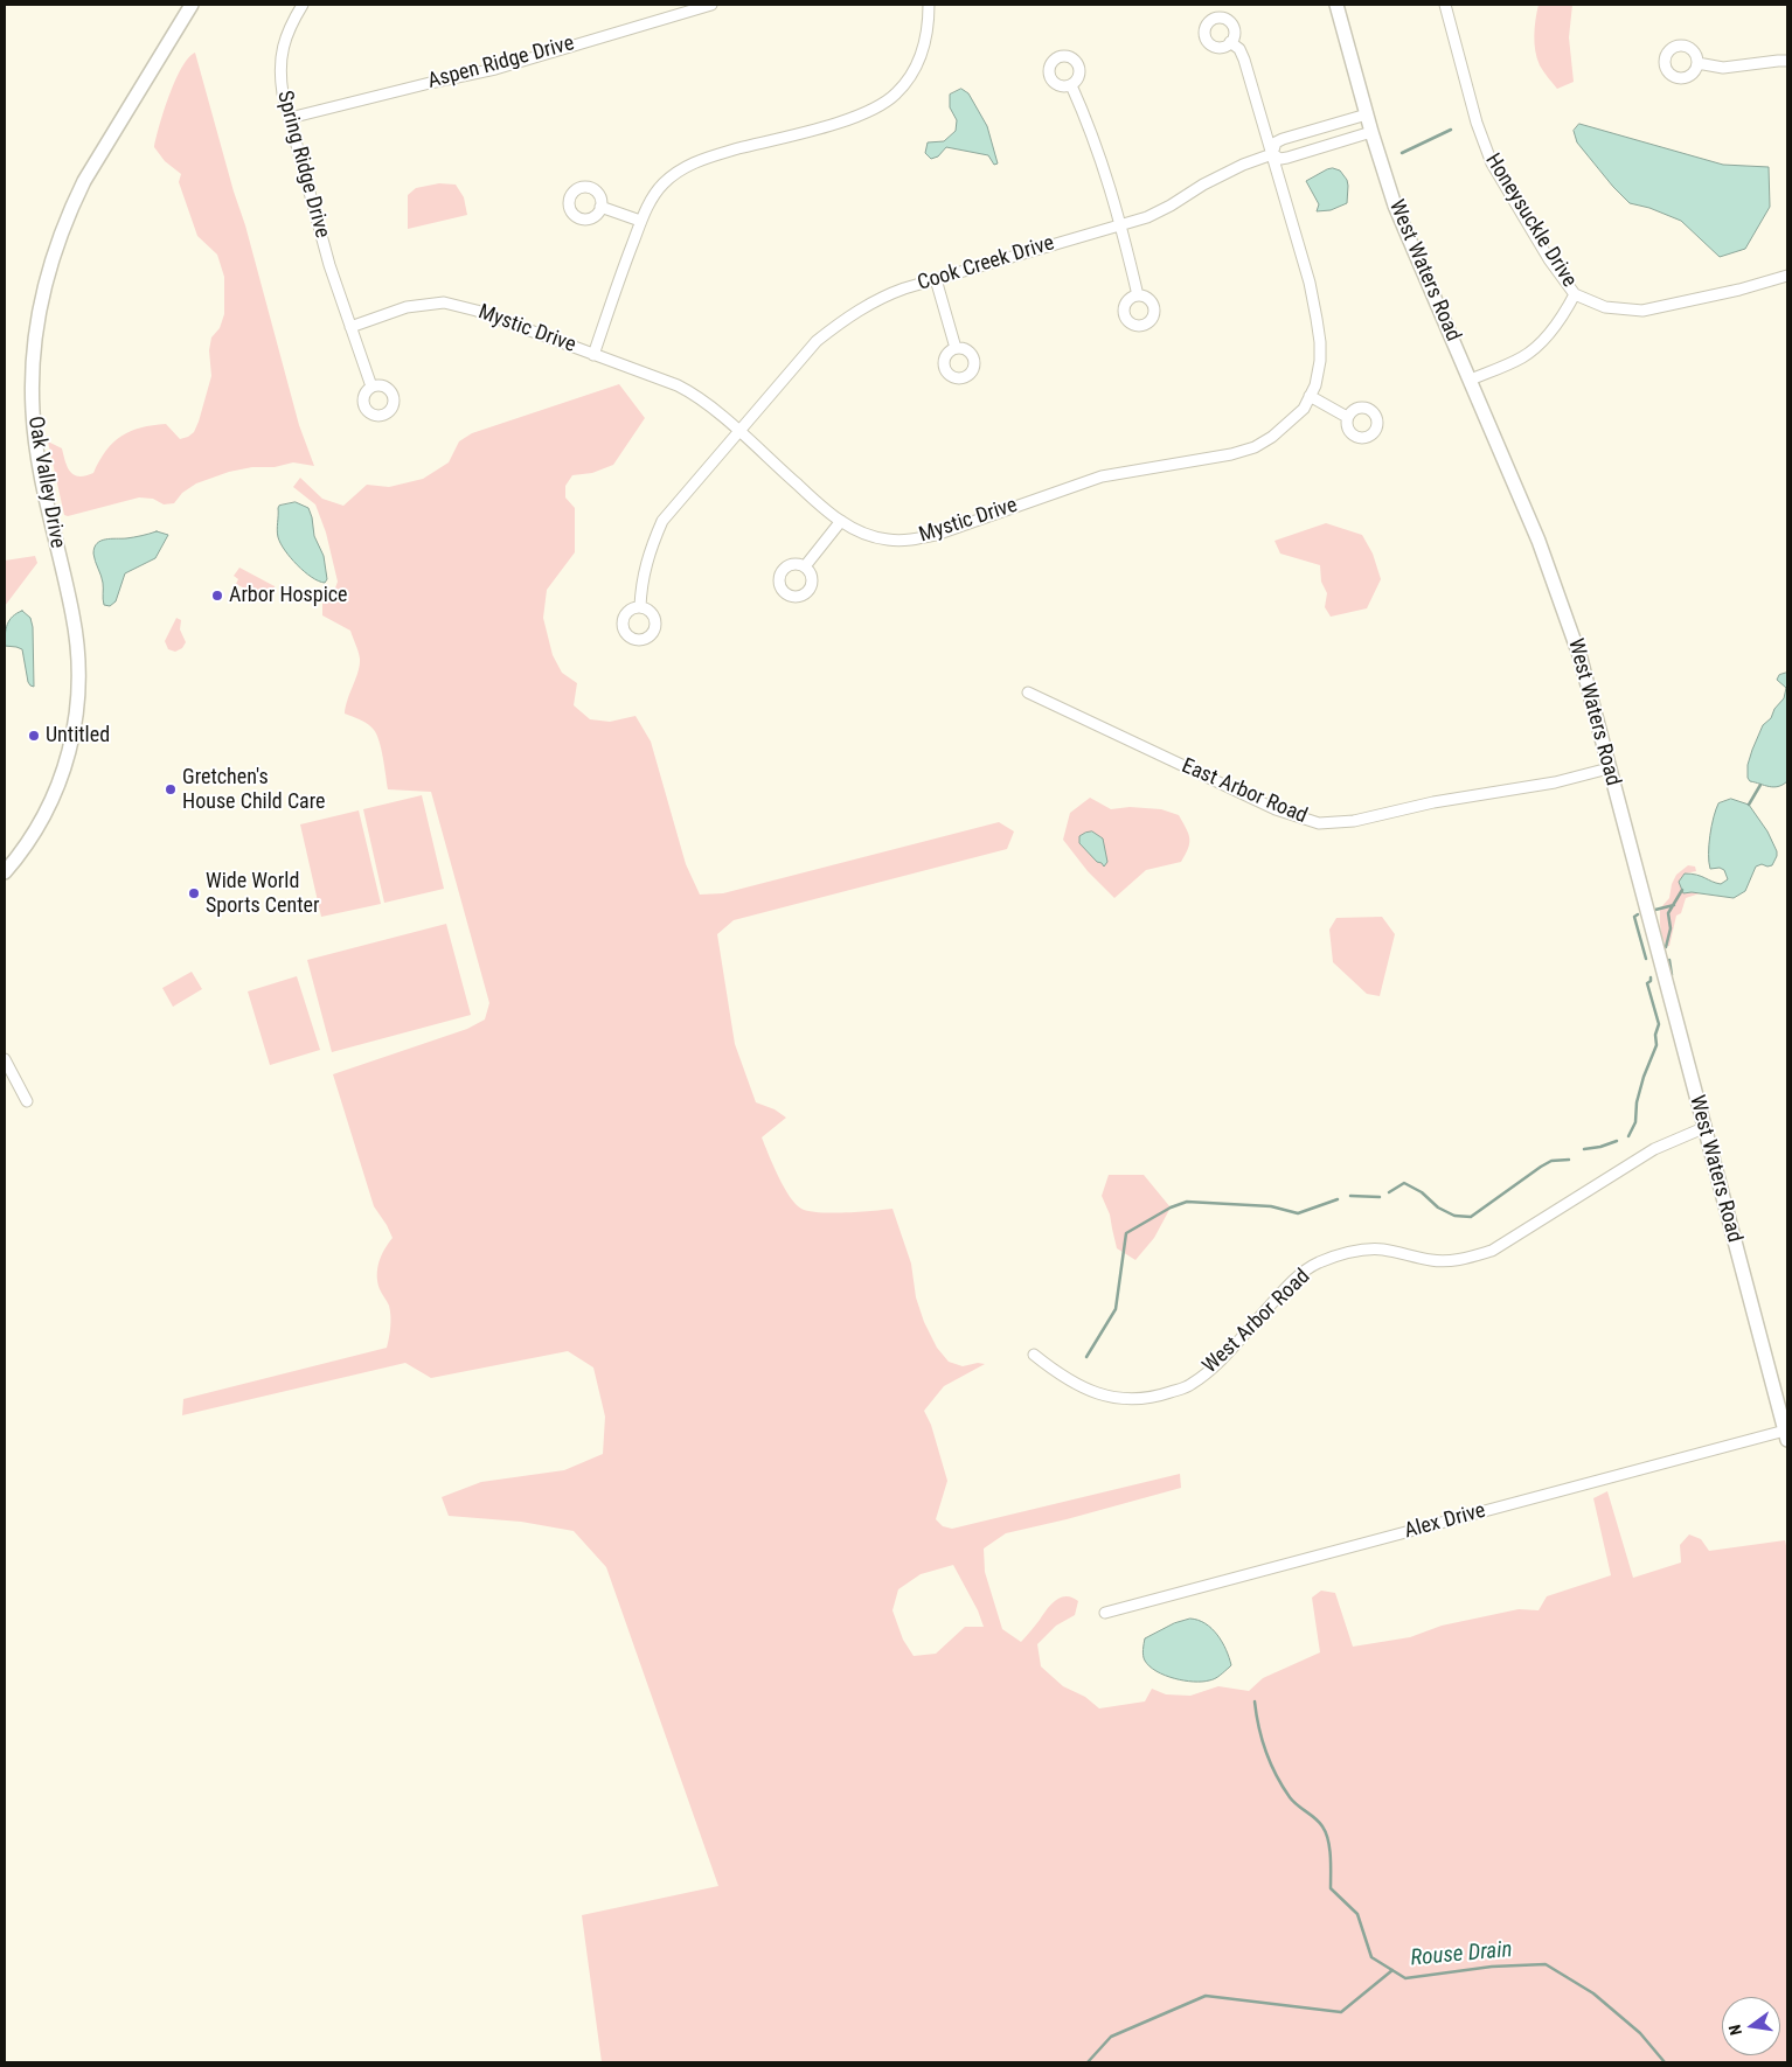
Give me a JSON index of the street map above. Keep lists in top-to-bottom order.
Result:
{
  "streets": {
    "street": [
      "Aspen Ridge Drive",
      "Spring Ridge Drive",
      "Honeysuckle Drive",
      "Cook Creek Drive",
      "West Waters Road",
      "Mystic Drive",
      "Oak Valley Drive",
      "East Arbor Road",
      "West Arbor Road",
      "Alex Drive"
    ]
  },
  "crossings": [
    ["Aspen Ridge Drive", "Spring Ridge Drive"],
    ["Spring Ridge Drive", "Mystic Drive"],
    ["Cook Creek Drive", "West Waters Road"],
    ["Cook Creek Drive", "Mystic Drive"],
    ["West Waters Road", "East Arbor Road"],
    ["West Waters Road", "West Arbor Road"],
    ["West Waters Road", "Alex Drive"]
  ],
  "water": ["Rouse Drain"],
  "places": [
    "Arbor Hospice",
    "Untitled",
    "Gretchen's House Child Care",
    "Wide World Sports Center"
  ],
  "north": "left"
}
